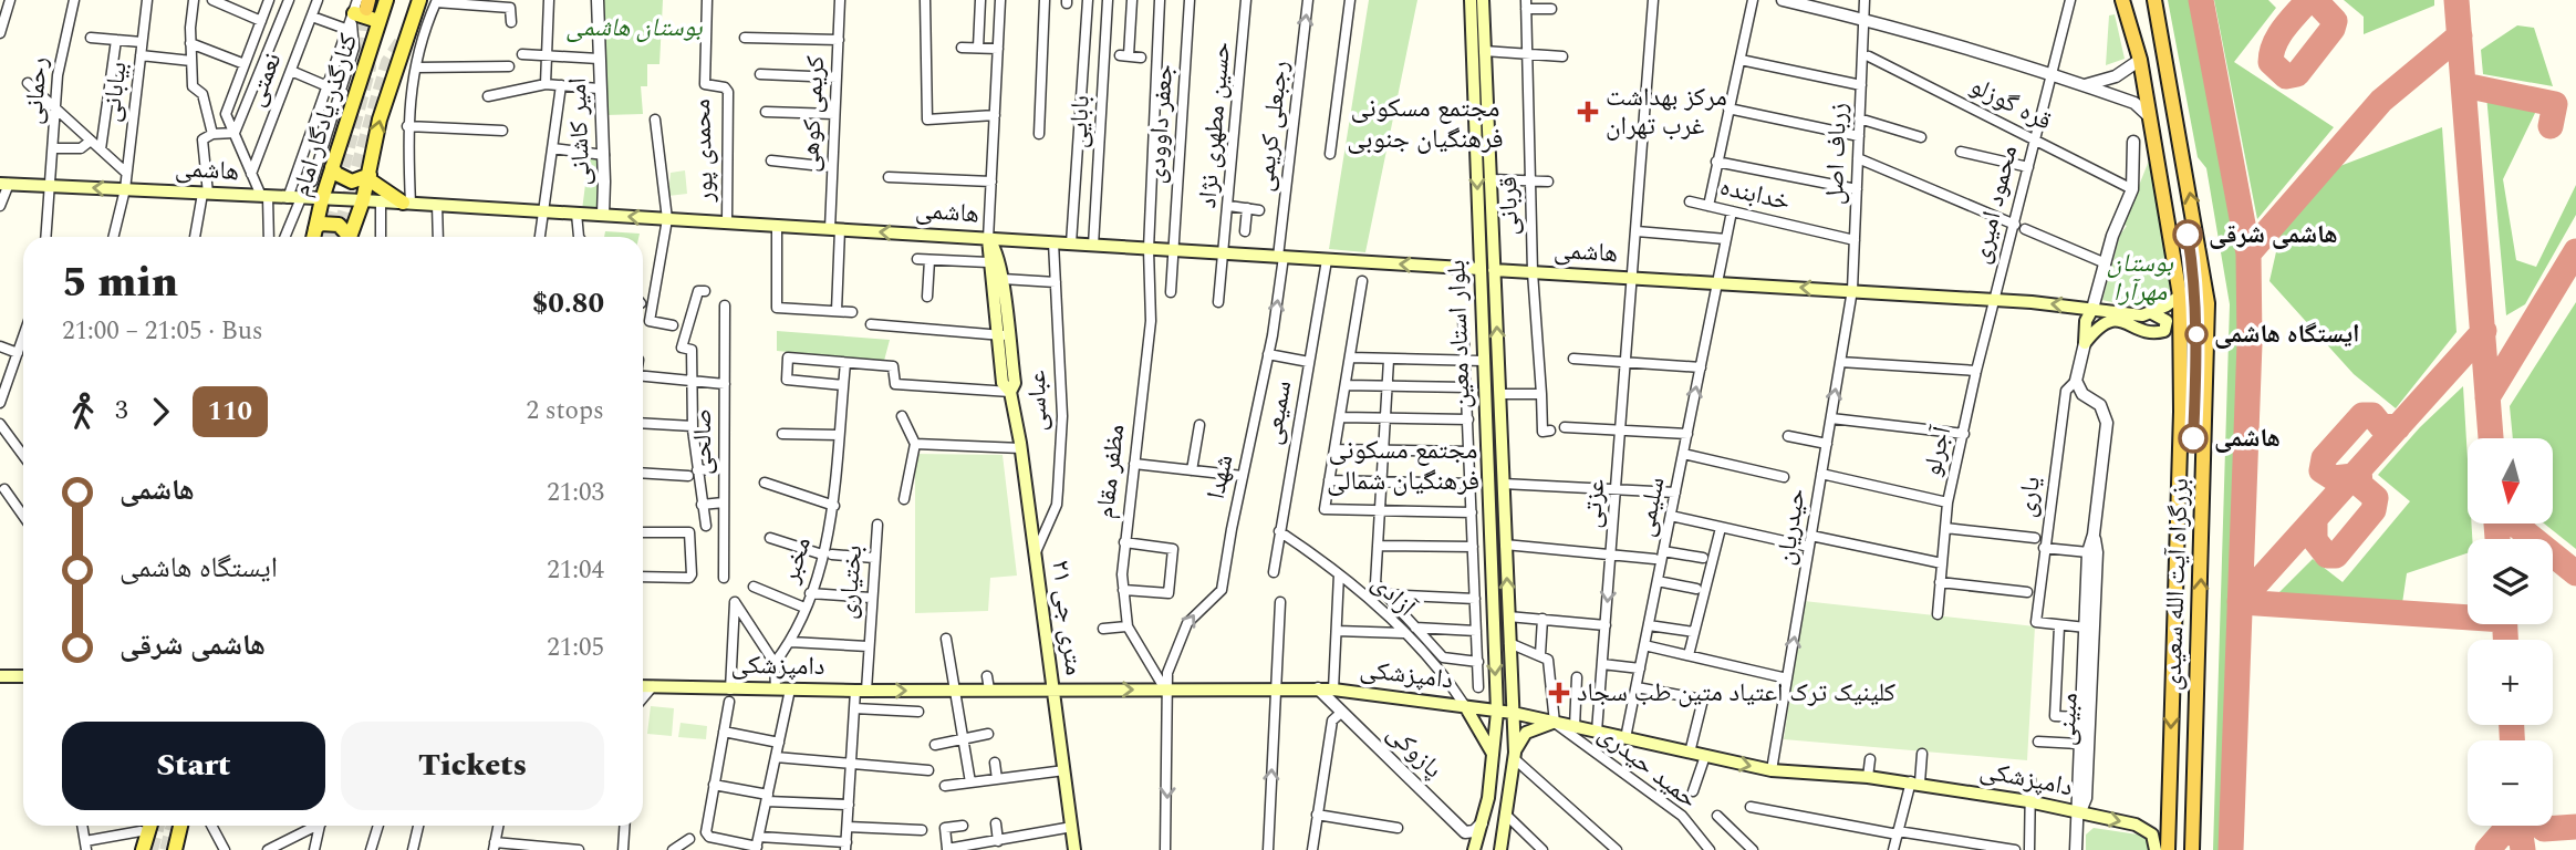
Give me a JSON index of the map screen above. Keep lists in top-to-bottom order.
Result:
{
  "streets": {
    "highway": ["بزرگراه آیت الله سعیدی"],
    "main road": [
      "کنارگذر یادگار امام",
      "هاشمی",
      "بلوار استاد معین",
      "۲۱ متری جی",
      "دامپزشکی"
    ],
    "street": [
      "نعمتی",
      "رحمانی",
      "بیابانی",
      "قره گوزلو",
      "کریمی کوهی",
      "بابایی",
      "جعفر داوودی",
      "حسین مطهری نژاد",
      "رجبعلی کریمی",
      "امیر کاشانی",
      "محمدی پور",
      "زرباف اصل",
      "خدابنده",
      "محمود امیری",
      "قربانی",
      "عباسی",
      "سمیعی",
      "صالحی",
      "آجرلو",
      "مظفر مقام",
      "شهدا",
      "یاری",
      "عزتی",
      "سلیمی",
      "حیدریان",
      "مخبر",
      "بختیاری",
      "آزادی",
      "مبینی",
      "پازوکی",
      "حمید حیدری"
    ]
  },
  "crossings": [
    ["نعمتی", "هاشمی"],
    ["رحمانی", "هاشمی"],
    ["بیابانی", "هاشمی"],
    ["قره گوزلو", "محمود امیری"],
    ["کریمی کوهی", "هاشمی"],
    ["کنارگذر یادگار امام", "هاشمی"],
    ["بابایی", "هاشمی"],
    ["جعفر داوودی", "هاشمی"],
    ["حسین مطهری نژاد", "هاشمی"],
    ["رجبعلی کریمی", "هاشمی"],
    ["رجبعلی کریمی", "شهدا"],
    ["امیر کاشانی", "هاشمی"],
    ["محمدی پور", "هاشمی"],
    ["زرباف اصل", "هاشمی"],
    ["زرباف اصل", "خدابنده"],
    ["زرباف اصل", "حیدریان"],
    ["هاشمی", "محمود امیری"],
    ["هاشمی", "قربانی"],
    ["هاشمی", "بلوار استاد معین"],
    ["هاشمی", "عباسی"],
    ["هاشمی", "سمیعی"],
    ["هاشمی", "آجرلو"],
    ["هاشمی", "مظفر مقام"],
    ["هاشمی", "شهدا"],
    ["هاشمی", "عزتی"],
    ["هاشمی", "سلیمی"],
    ["هاشمی", "حیدریان"],
    ["هاشمی", "۲۱ متری جی"],
    ["خدابنده", "سلیمی"],
    ["محمود امیری", "آجرلو"],
    ["بلوار استاد معین", "دامپزشکی"],
    ["بلوار استاد معین", "پازوکی"],
    ["عباسی", "۲۱ متری جی"],
    ["سمیعی", "آزادی"],
    ["مظفر مقام", "شهدا"],
    ["مظفر مقام", "دامپزشکی"],
    ["شهدا", "دامپزشکی"],
    ["یاری", "مبینی"],
    ["عزتی", "دامپزشکی"],
    ["سلیمی", "دامپزشکی"],
    ["حیدریان", "دامپزشکی"],
    ["بختیاری", "دامپزشکی"],
    ["آزادی", "دامپزشکی"],
    ["۲۱ متری جی", "دامپزشکی"],
    ["دامپزشکی", "مبینی"],
    ["دامپزشکی", "پازوکی"],
    ["دامپزشکی", "حمید حیدری"]
  ],
  "one_way": ["شهدا", "حیدریان"],
  "districts": ["مجتمع مسکونی فرهنگیان جنوبی", "مجتمع مسکونی فرهنگیان شمالی"],
  "parks": ["بوستان هاشمی", "بوستان مهرآرا"],
  "places": {
    "health": ["مرکز بهداشت غرب تهران", "کلینیک ترک اعتیاد متین طب سجاد"],
    "other": ["هاشمی شرقی", "ایستگاه هاشمی", "هاشمی"]
  },
  "lines": ["bus line 110"],
  "north": "bottom",
  "page": {
    "heading": ["5 min", "21:00 – 21:05 · Bus", "$0.80"],
    "legs": ["3", "110", "2 stops"],
    "map_buttons": ["+", "−"],
    "list": [
      {
        "name": "هاشمی",
        "value": "21:03"
      },
      {
        "name": "ایستگاه هاشمی",
        "value": "21:04"
      },
      {
        "name": "هاشمی شرقی",
        "value": "21:05"
      }
    ],
    "buttons": ["Start", "Tickets"]
  }
}
